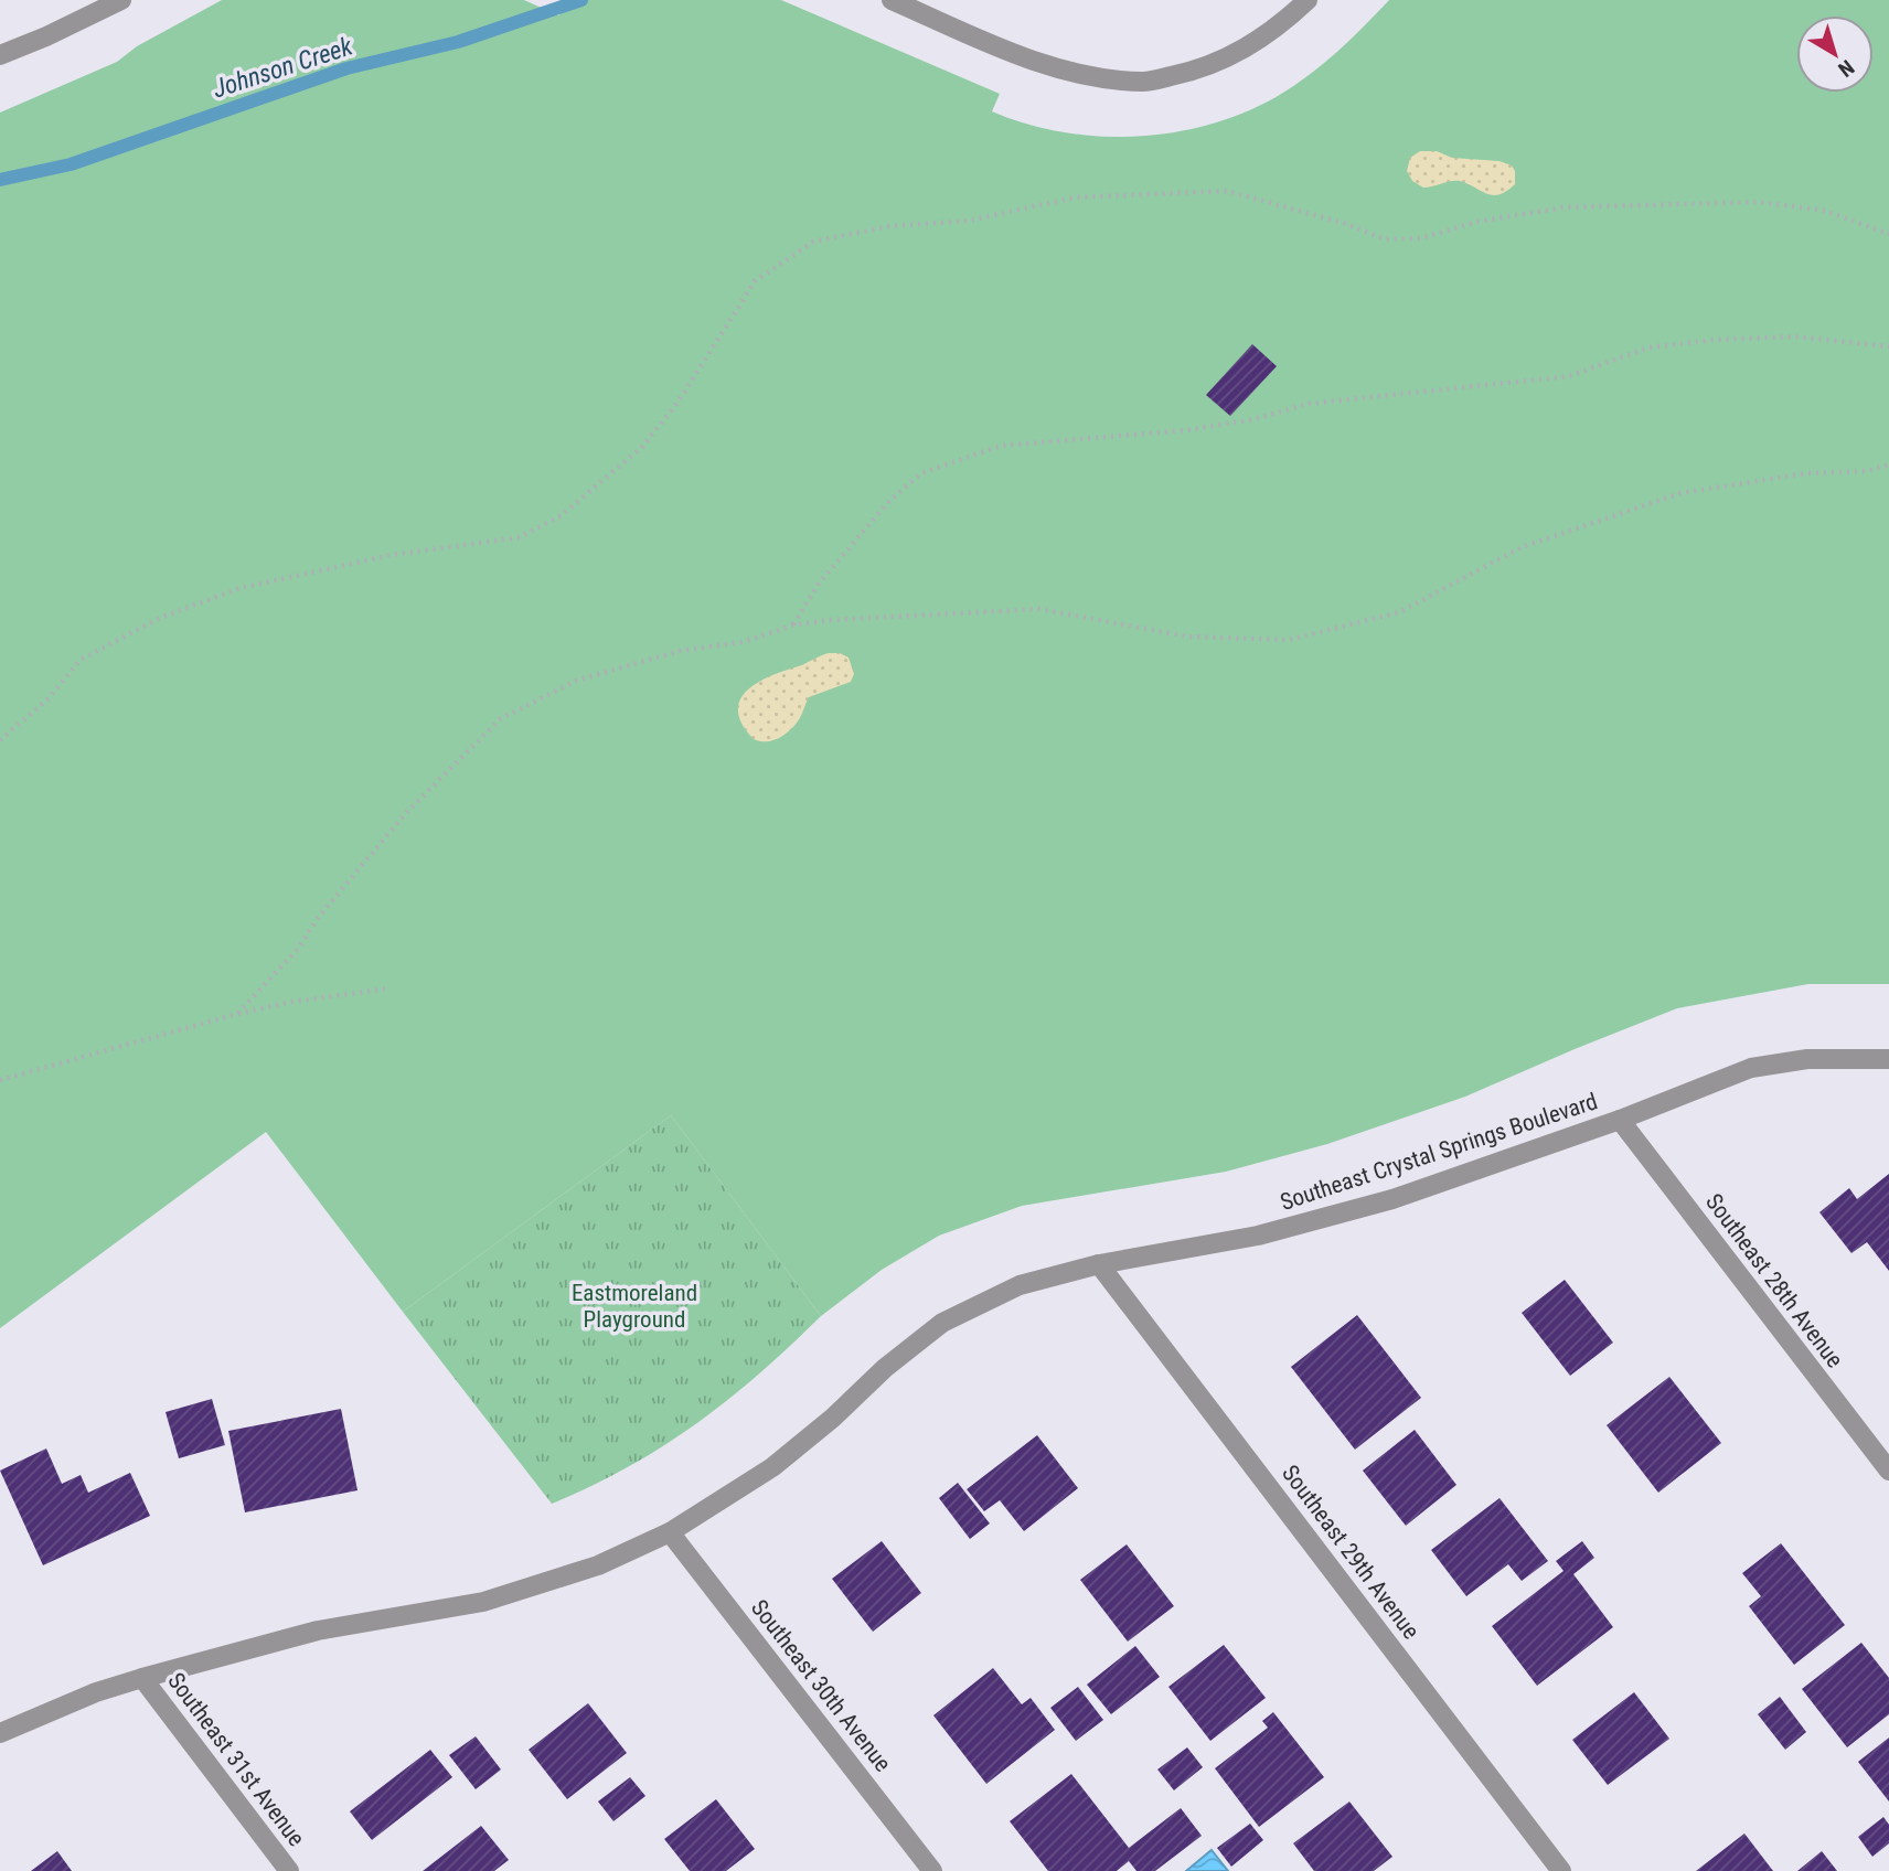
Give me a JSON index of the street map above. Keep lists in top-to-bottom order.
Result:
{
  "streets": {
    "street": [
      "Southeast Crystal Springs Boulevard",
      "Southeast 28th Avenue",
      "Southeast 29th Avenue",
      "Southeast 30th Avenue",
      "Southeast 31st Avenue"
    ]
  },
  "crossings": [
    ["Southeast Crystal Springs Boulevard", "Southeast 28th Avenue"],
    ["Southeast Crystal Springs Boulevard", "Southeast 29th Avenue"],
    ["Southeast Crystal Springs Boulevard", "Southeast 30th Avenue"],
    ["Southeast Crystal Springs Boulevard", "Southeast 31st Avenue"]
  ],
  "water": ["Johnson Creek"],
  "parks": ["Eastmoreland Playground"],
  "north": "bottom right"
}
